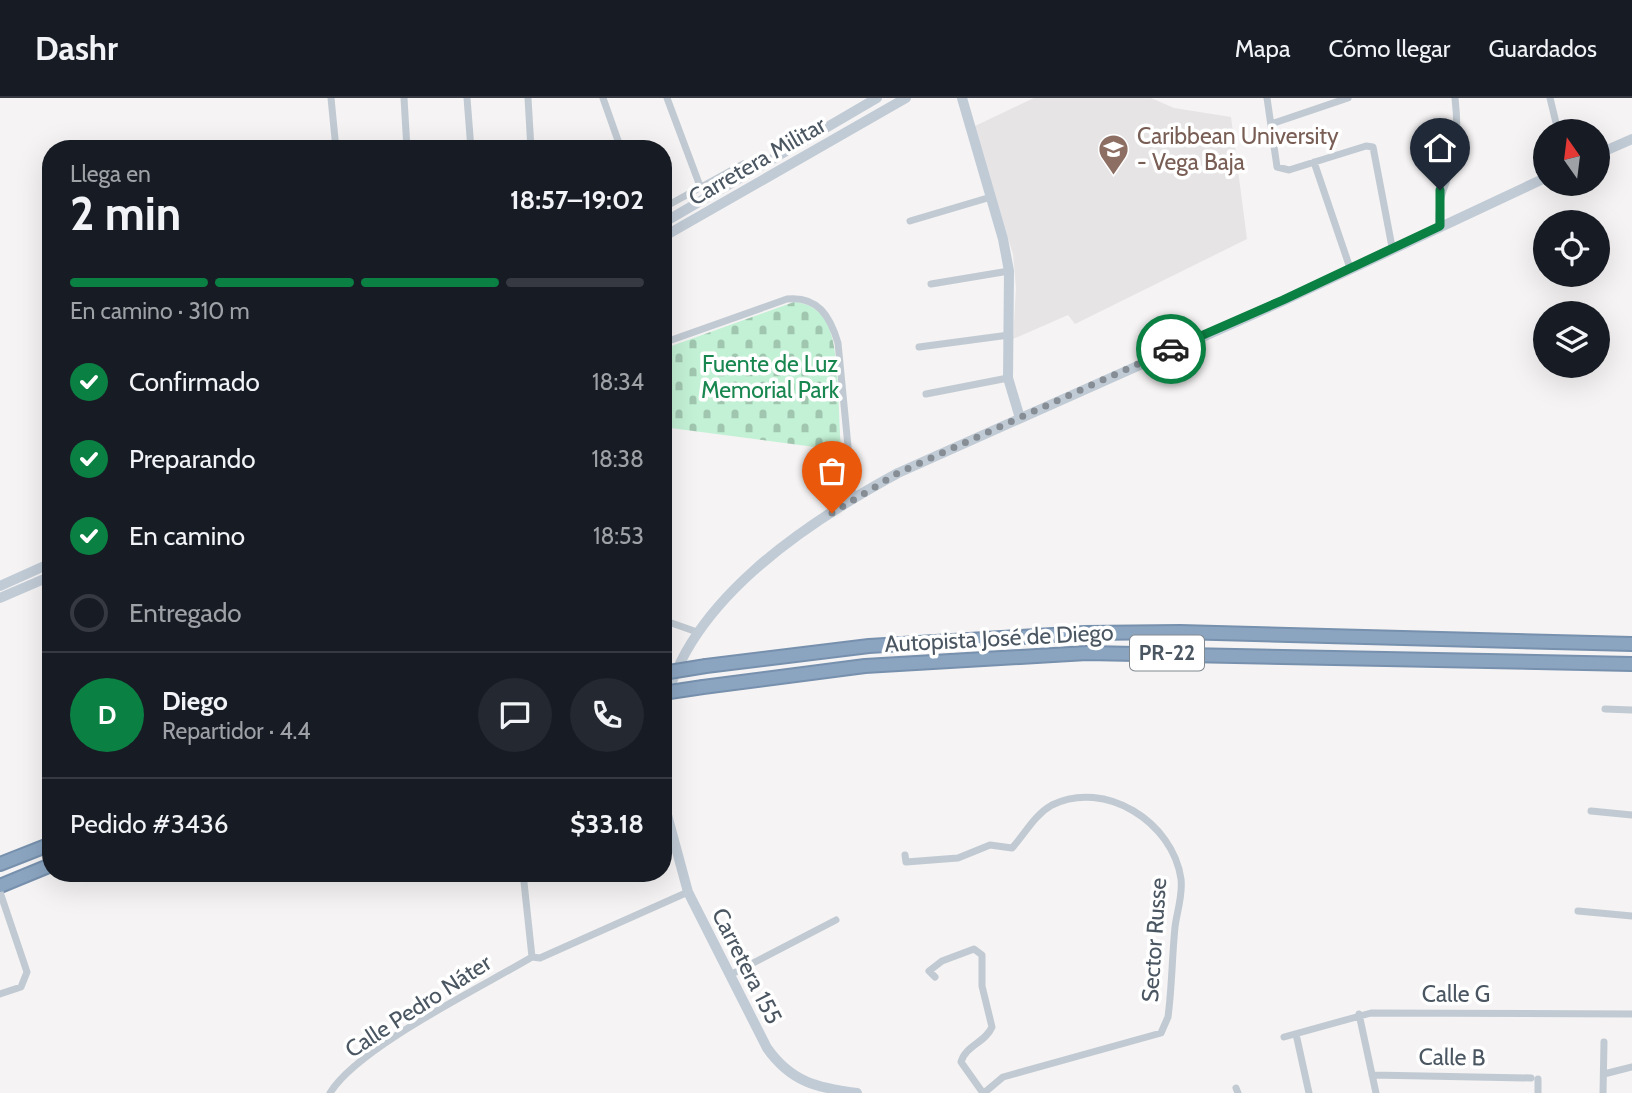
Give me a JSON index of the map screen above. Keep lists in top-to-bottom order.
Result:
{
  "streets": {
    "highway": ["Autopista José de Diego", "PR-22"],
    "street": [
      "Carretera Militar",
      "Sector Russe",
      "Carretera 155",
      "Calle G",
      "Calle Pedro Náter",
      "Calle B"
    ]
  },
  "crossings": [
    ["Carretera 155", "Calle Pedro Náter"]
  ],
  "parks": ["Fuente de Luz Memorial Park"],
  "places": {
    "school or university": ["Caribbean University - Vega Baja"]
  },
  "north": "top",
  "page": {
    "header": "Dashr",
    "nav": ["Mapa", "Cómo llegar", "Guardados"],
    "heading": ["2 min", "Llega en", "18:57–19:02"],
    "panel": [
      "Diego",
      "Repartidor · 4.4",
      "Pedido #3436",
      "$33.18"
    ],
    "bar": "En camino · 310 m",
    "list": [
      ["Confirmado", "18:34"],
      ["Preparando", "18:38"],
      ["En camino", "18:53"],
      "Entregado"
    ],
    "round": "D"
  }
}
